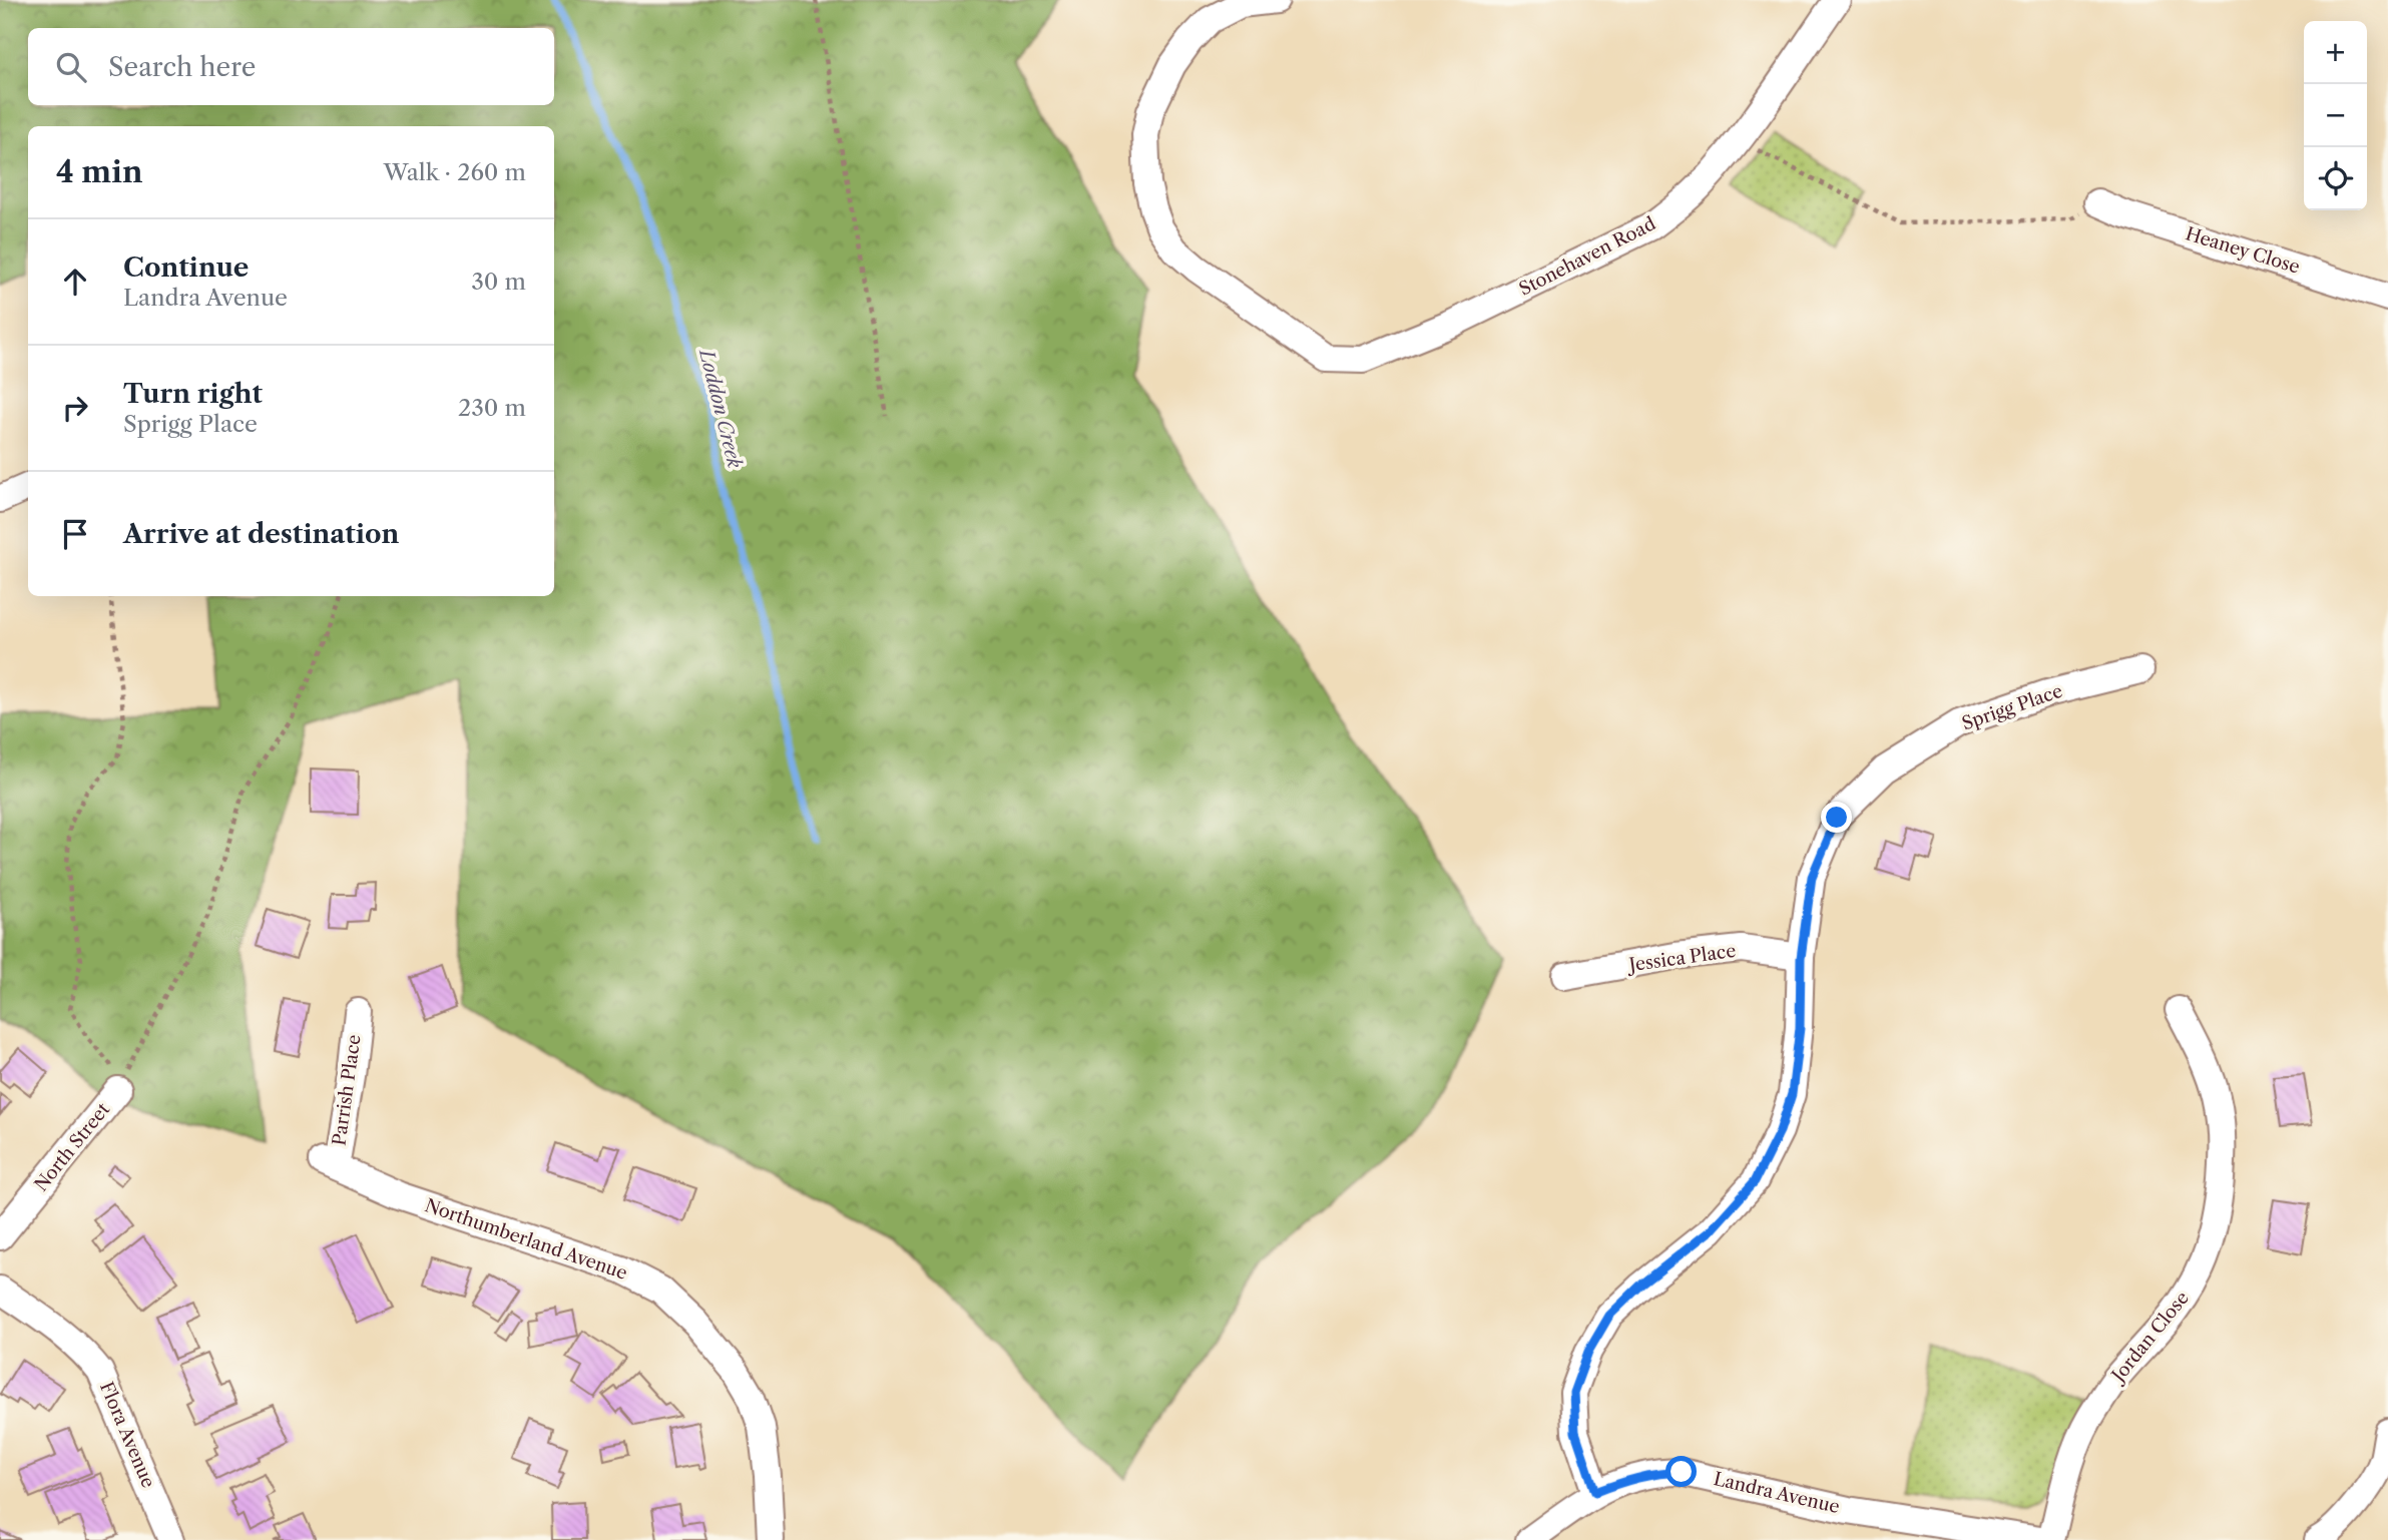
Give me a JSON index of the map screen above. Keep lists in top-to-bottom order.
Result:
{
  "streets": {
    "street": [
      "Heaney Close",
      "Stonehaven Road",
      "Sprigg Place",
      "Jessica Place",
      "Parrish Place",
      "North Street",
      "Northumberland Avenue",
      "Jordan Close",
      "Flora Avenue",
      "Landra Avenue"
    ]
  },
  "crossings": [
    ["Sprigg Place", "Jessica Place"],
    ["Sprigg Place", "Landra Avenue"],
    ["Parrish Place", "Northumberland Avenue"],
    ["Jordan Close", "Landra Avenue"]
  ],
  "water": ["Loddon Creek"],
  "page": {
    "map_buttons": ["+", "−"],
    "search": "Search here",
    "heading": ["4 min", "Walk · 260 m"],
    "list": [
      ["Continue", "Landra Avenue", "30 m"],
      ["Turn right", "Sprigg Place", "230 m"],
      "Arrive at destination"
    ]
  }
}
